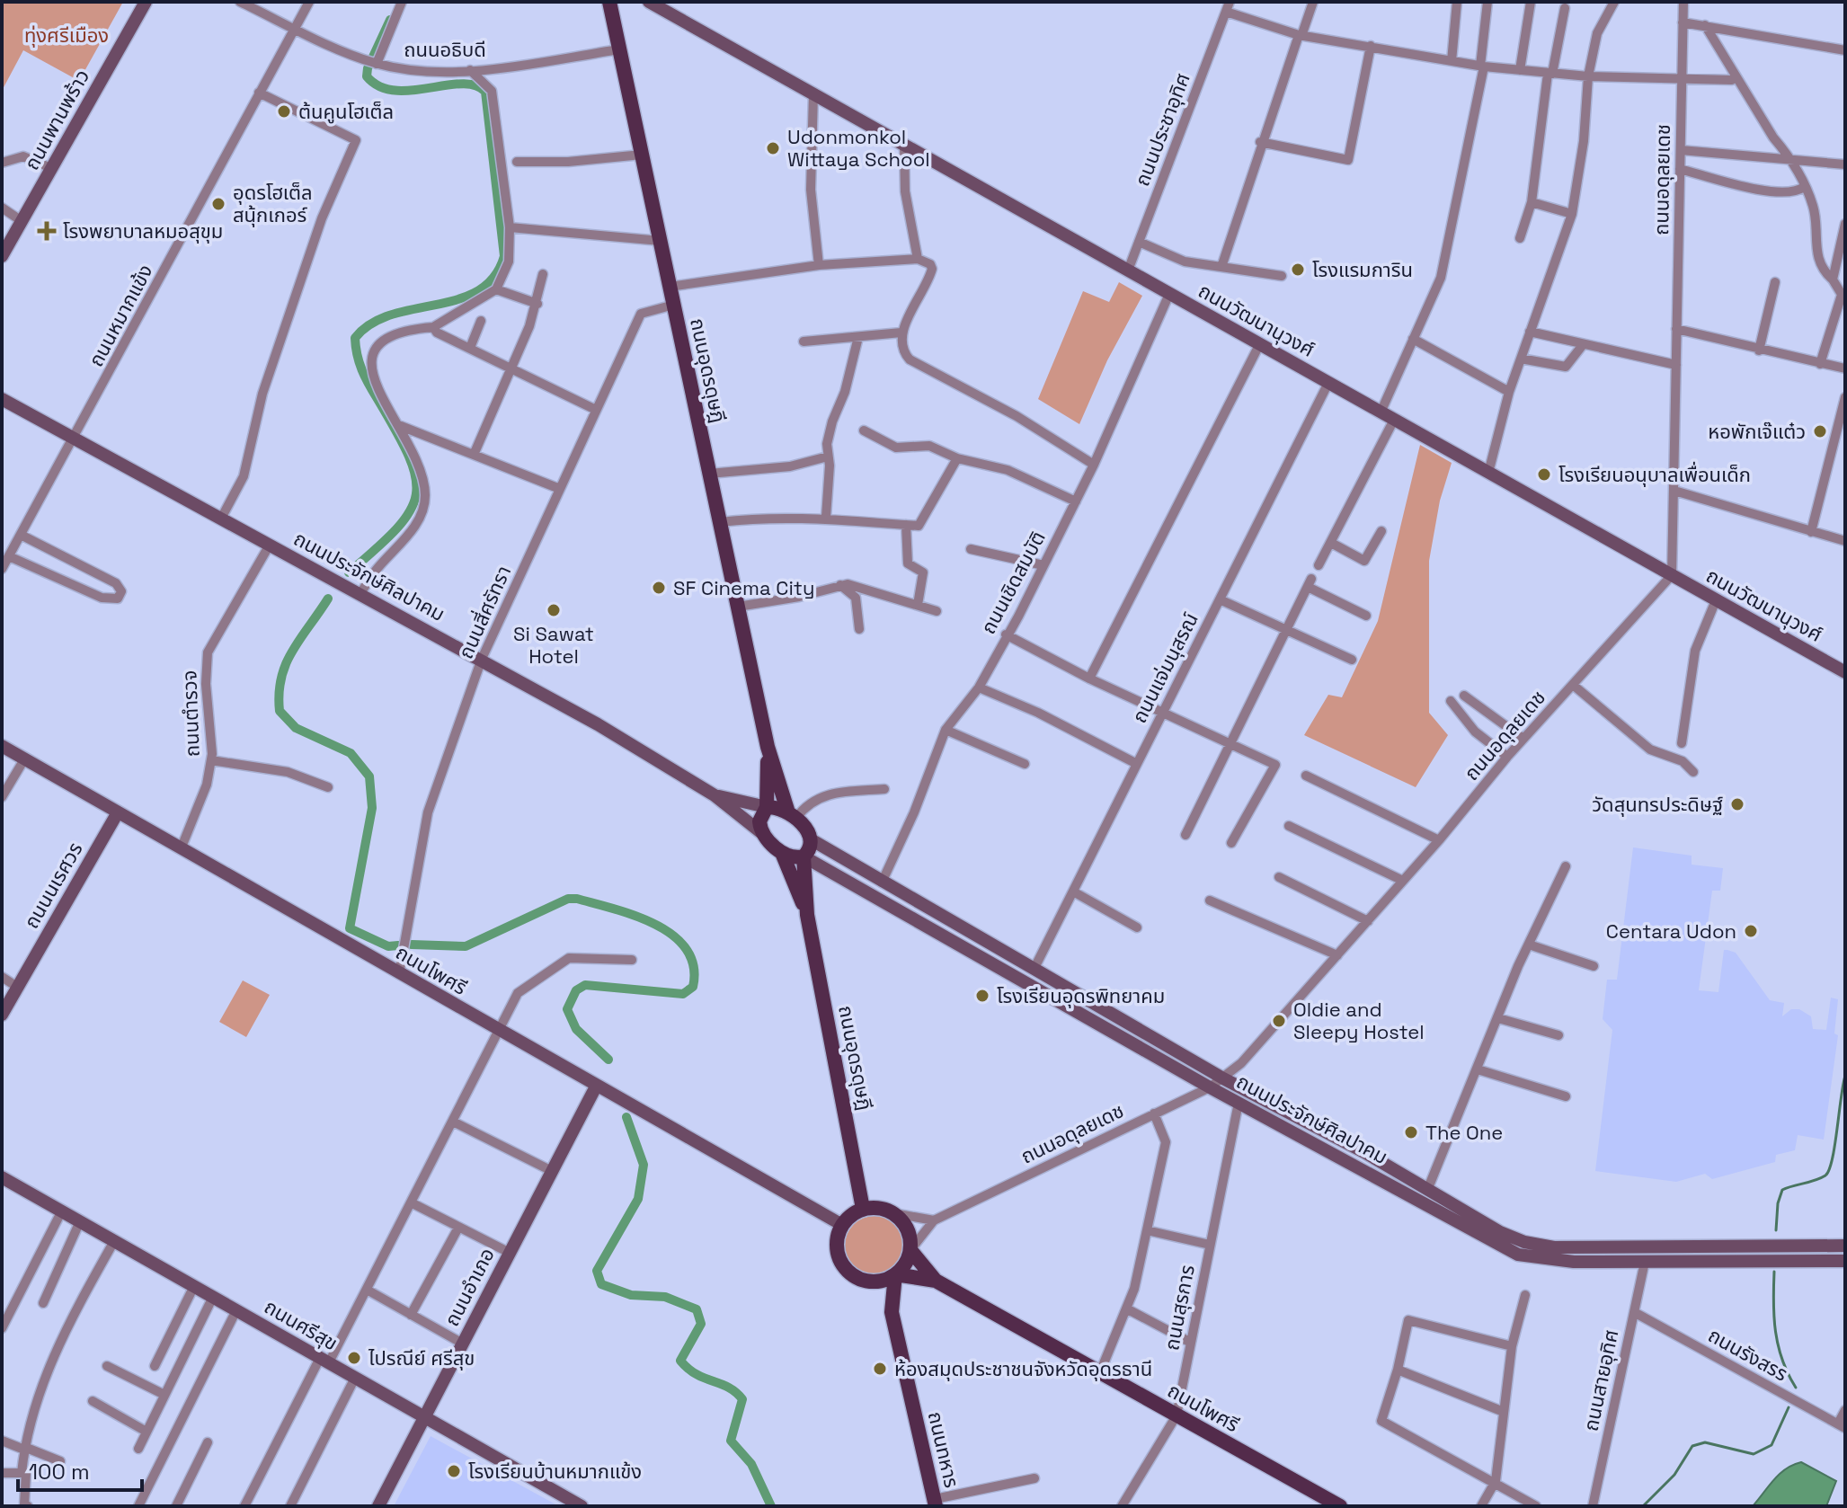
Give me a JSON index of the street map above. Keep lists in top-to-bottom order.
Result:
{
  "streets": {
    "main road": ["ถนนอุดรดุษฎี", "ถนนโพศรี", "ถนนทหาร"],
    "street": [
      "ถนนอธิบดี",
      "ถนนพานพร้าว",
      "ถนนประชาอุทิศ",
      "ถนนอดุลยเดช",
      "ถนนหมากแข้ง",
      "ถนนวัฒนานุวงศ์",
      "ถนนประจักษ์ศิลปาคม",
      "ถนนเชิดสมบัติ",
      "ถนนสี่ศรัทรา",
      "ถนนแจ่มนุสรณ์",
      "ถนนตำรวจ",
      "ถนนนเรศวร",
      "ถนนอำเภอ",
      "ถนนสุรการ",
      "ถนนศรีสุข",
      "ถนนรังสรร",
      "ถนนสายอุทิศ"
    ]
  },
  "crossings": [
    ["ถนนอธิบดี", "ถนนหมากแข้ง"],
    ["ถนนอธิบดี", "ถนนอุดรดุษฎี"],
    ["ถนนประชาอุทิศ", "ถนนวัฒนานุวงศ์"],
    ["ถนนอดุลยเดช", "ถนนวัฒนานุวงศ์"],
    ["ถนนอดุลยเดช", "ถนนอุดรดุษฎี"],
    ["ถนนอดุลยเดช", "ถนนประจักษ์ศิลปาคม"],
    ["ถนนอดุลยเดช", "ถนนโพศรี"],
    ["ถนนอดุลยเดช", "ถนนทหาร"],
    ["ถนนหมากแข้ง", "ถนนประจักษ์ศิลปาคม"],
    ["ถนนวัฒนานุวงศ์", "ถนนเชิดสมบัติ"],
    ["ถนนวัฒนานุวงศ์", "ถนนแจ่มนุสรณ์"],
    ["ถนนอุดรดุษฎี", "ถนนประจักษ์ศิลปาคม"],
    ["ถนนอุดรดุษฎี", "ถนนสี่ศรัทรา"],
    ["ถนนอุดรดุษฎี", "ถนนโพศรี"],
    ["ถนนอุดรดุษฎี", "ถนนทหาร"],
    ["ถนนประจักษ์ศิลปาคม", "ถนนเชิดสมบัติ"],
    ["ถนนประจักษ์ศิลปาคม", "ถนนสี่ศรัทรา"],
    ["ถนนประจักษ์ศิลปาคม", "ถนนแจ่มนุสรณ์"],
    ["ถนนประจักษ์ศิลปาคม", "ถนนตำรวจ"],
    ["ถนนประจักษ์ศิลปาคม", "ถนนสุรการ"],
    ["ถนนประจักษ์ศิลปาคม", "ถนนสายอุทิศ"],
    ["ถนนสี่ศรัทรา", "ถนนโพศรี"],
    ["ถนนตำรวจ", "ถนนโพศรี"],
    ["ถนนนเรศวร", "ถนนโพศรี"],
    ["ถนนโพศรี", "ถนนอำเภอ"],
    ["ถนนโพศรี", "ถนนสุรการ"],
    ["ถนนโพศรี", "ถนนทหาร"],
    ["ถนนอำเภอ", "ถนนศรีสุข"],
    ["ถนนรังสรร", "ถนนสายอุทิศ"]
  ],
  "parks": ["ทุ่งศรีเมือง"],
  "places": {
    "other": [
      "ต้นคูนโฮเต็ล",
      "Udonmonkol Wittaya School",
      "อุดรโฮเต็ล สนุ้กเกอร์",
      "โรงแรมการิน",
      "หอพักเจ๊แต๋ว",
      "โรงเรียนอนุบาลเพื่อนเด็ก",
      "SF Cinema City",
      "Si Sawat Hotel",
      "วัดสุนทรประดิษฐ์",
      "Centara Udon",
      "โรงเรียนอุดรพิทยาคม",
      "Oldie and Sleepy Hostel",
      "The One",
      "ไปรณีย์ ศรีสุข",
      "ห้องสมุดประชาชนจังหวัดอุดรธานี",
      "โรงเรียนบ้านหมากแข้ง"
    ],
    "health": ["โรงพยาบาลหมอสุขุม"]
  },
  "scale_bar": "100 m"
}
